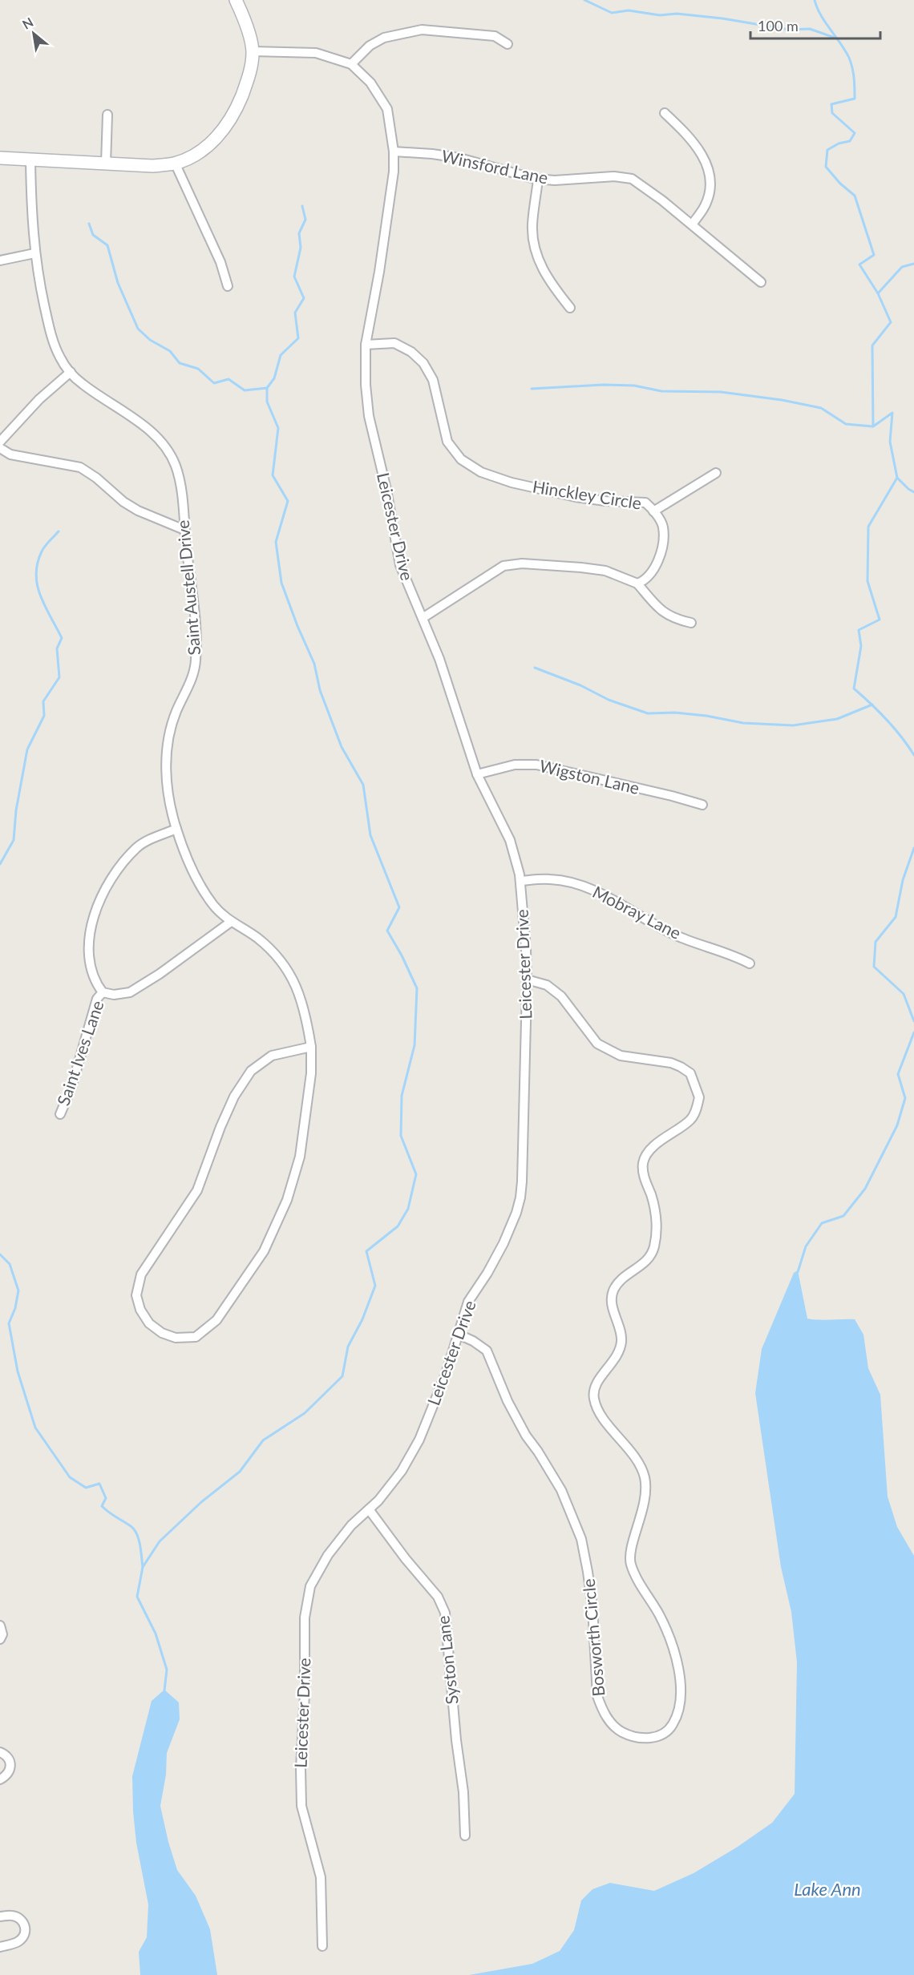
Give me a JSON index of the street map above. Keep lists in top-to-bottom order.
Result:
{
  "streets": {
    "street": [
      "Winsford Lane",
      "Hinckley Circle",
      "Leicester Drive",
      "Saint Austell Drive",
      "Wigston Lane",
      "Mobray Lane",
      "Saint Ives Lane",
      "Bosworth Circle",
      "Syston Lane"
    ]
  },
  "crossings": [
    ["Winsford Lane", "Leicester Drive"],
    ["Hinckley Circle", "Leicester Drive"],
    ["Leicester Drive", "Wigston Lane"],
    ["Leicester Drive", "Mobray Lane"],
    ["Leicester Drive", "Bosworth Circle"],
    ["Leicester Drive", "Syston Lane"]
  ],
  "water": ["Lake Ann"],
  "scale_bar": "100 m",
  "north": "top left"
}
